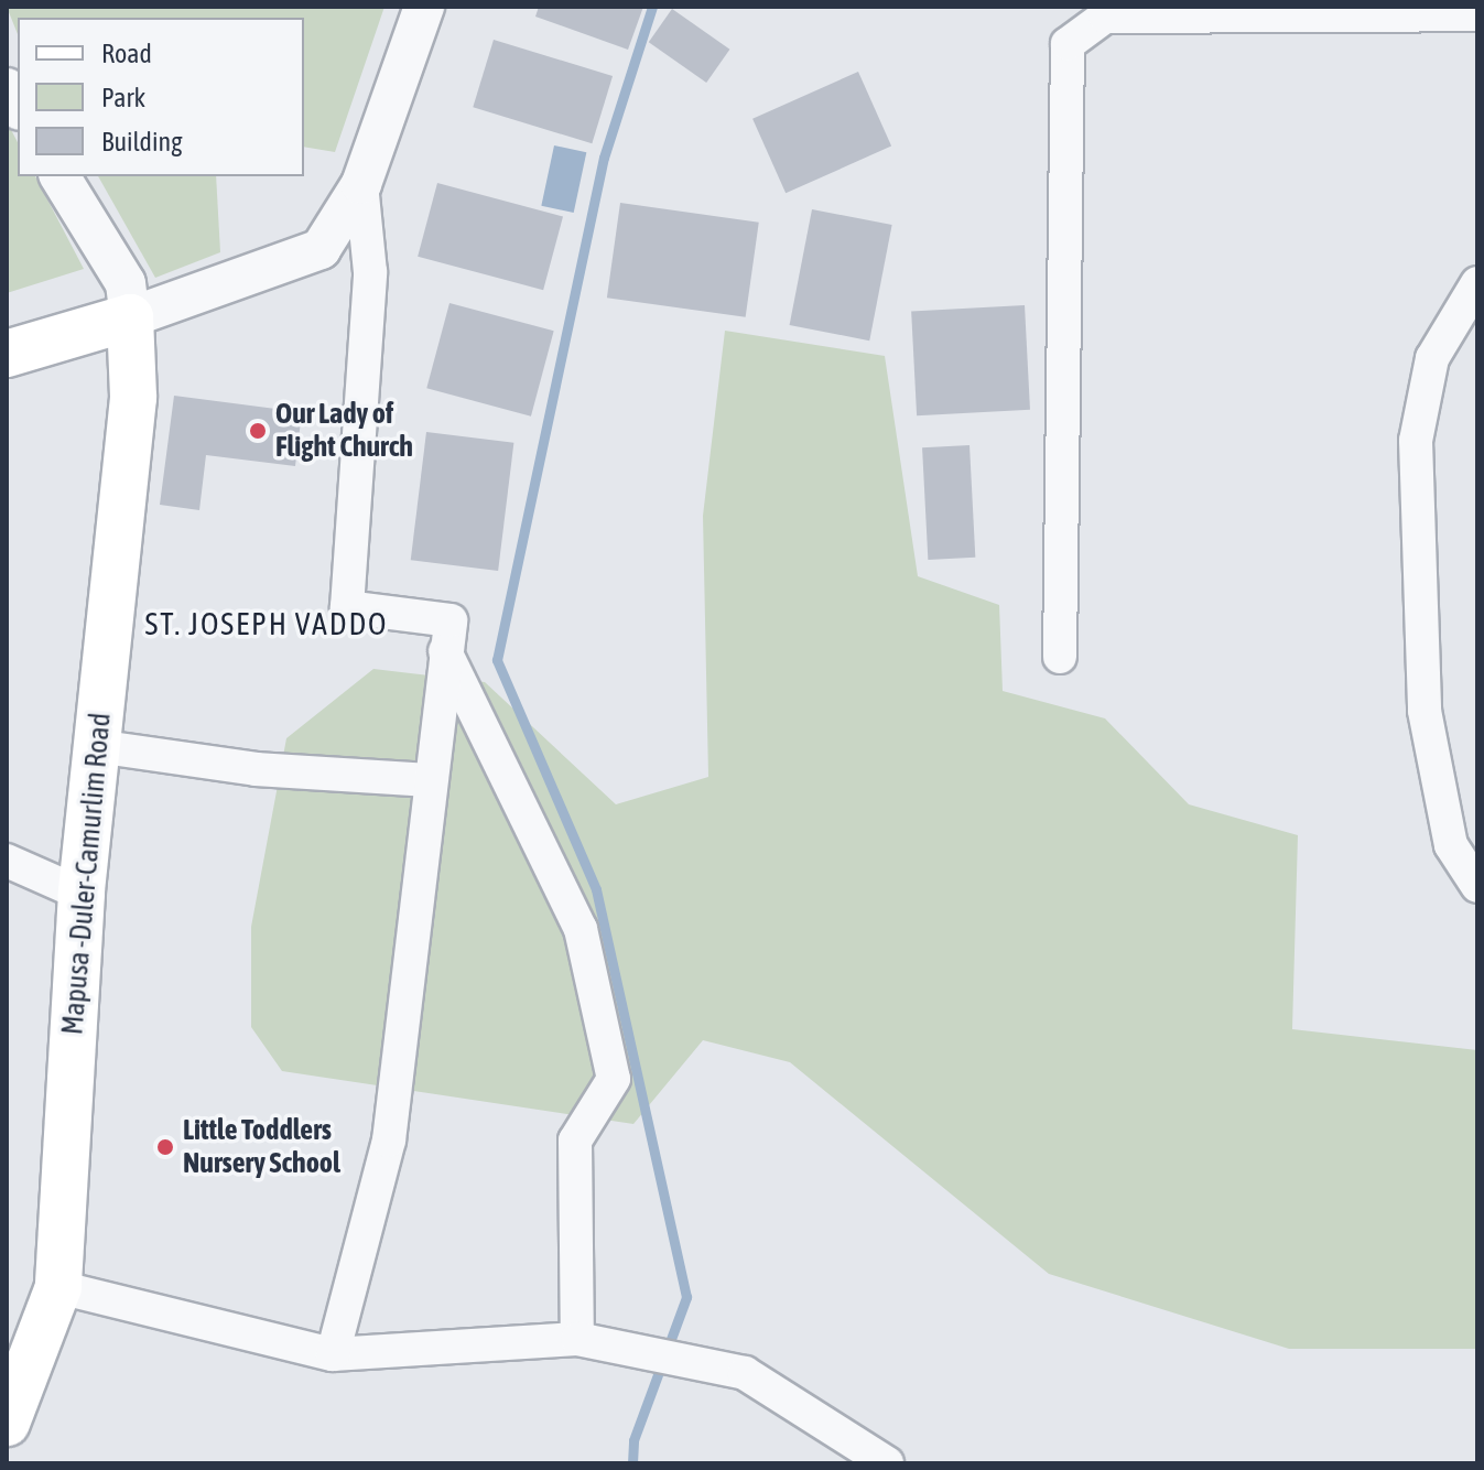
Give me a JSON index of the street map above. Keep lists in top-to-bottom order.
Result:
{
  "streets": {
    "main road": ["Mapusa -Duler-Camurlim Road"]
  },
  "districts": ["ST. JOSEPH VADDO"],
  "places": ["Our Lady of Flight Church", "Little Toddlers Nursery School"],
  "legend": ["Road", "Park", "Building"]
}
